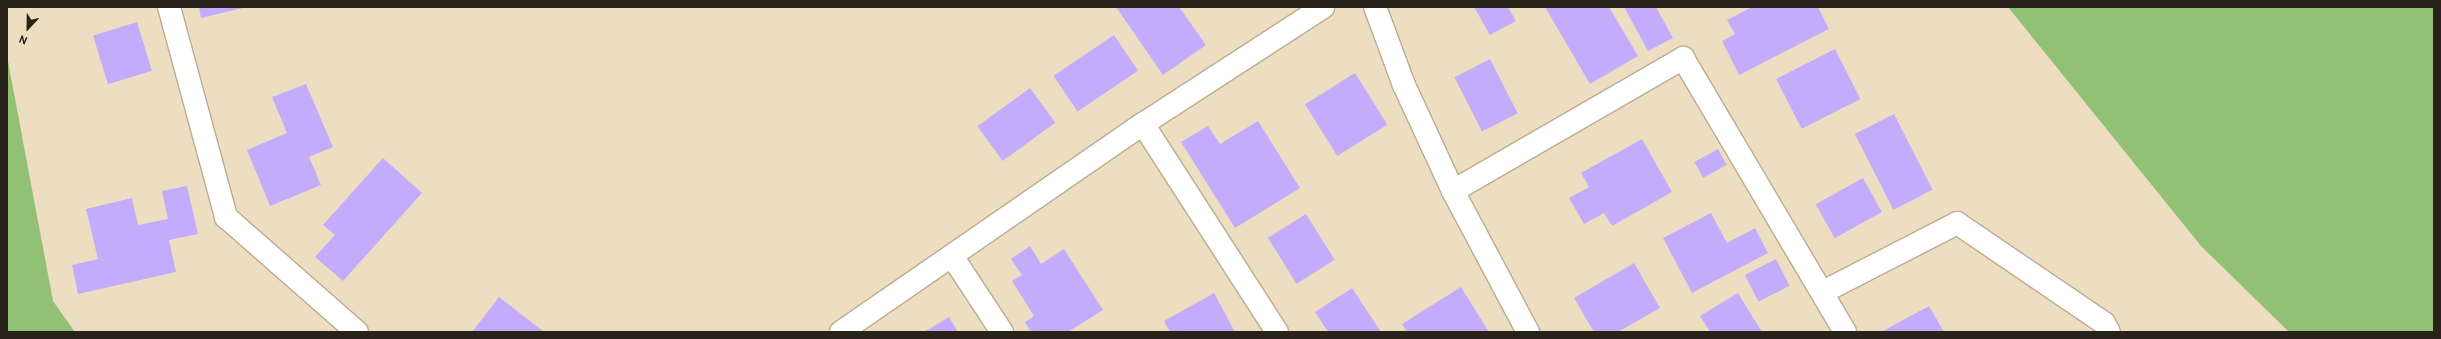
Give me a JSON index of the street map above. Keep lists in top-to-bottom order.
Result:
{
  "north": "bottom"
}
